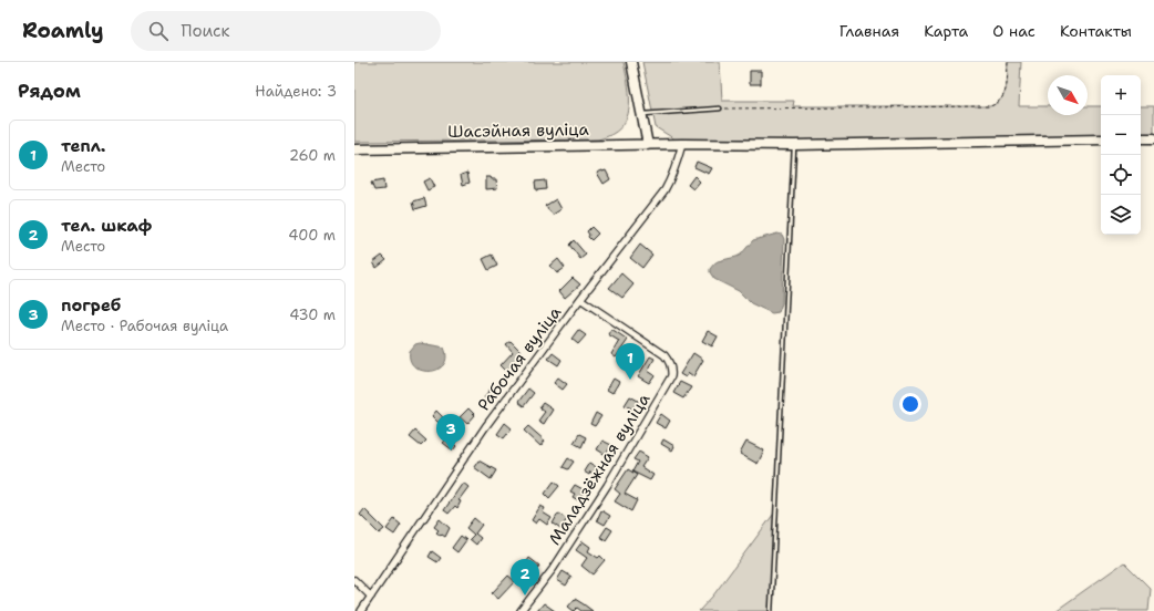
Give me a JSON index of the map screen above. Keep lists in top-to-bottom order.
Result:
{
  "streets": {
    "main road": ["Шасэйная вуліца"],
    "street": ["Рабочая вуліца", "Маладзёжная вуліца"]
  },
  "crossings": [
    ["Шасэйная вуліца", "Рабочая вуліца"],
    ["Рабочая вуліца", "Маладзёжная вуліца"]
  ],
  "north": "bottom right",
  "page": {
    "header": "Roamly",
    "search": "Поиск",
    "nav": [
      "Главная",
      "Карта",
      "О нас",
      "Контакты"
    ],
    "heading": ["Рядом", "Найдено: 3"],
    "map_buttons": ["+", "−"],
    "list": [
      {
        "mark": "1",
        "name": "тепл.",
        "note": "Место",
        "value": "260 m"
      },
      {
        "mark": "2",
        "name": "тел. шкаф",
        "note": "Место",
        "value": "400 m"
      },
      {
        "mark": "3",
        "name": "погреб",
        "note": "Место · Рабочая вуліца",
        "value": "430 m"
      }
    ],
    "pins": ["1", "3", "2"]
  }
}
